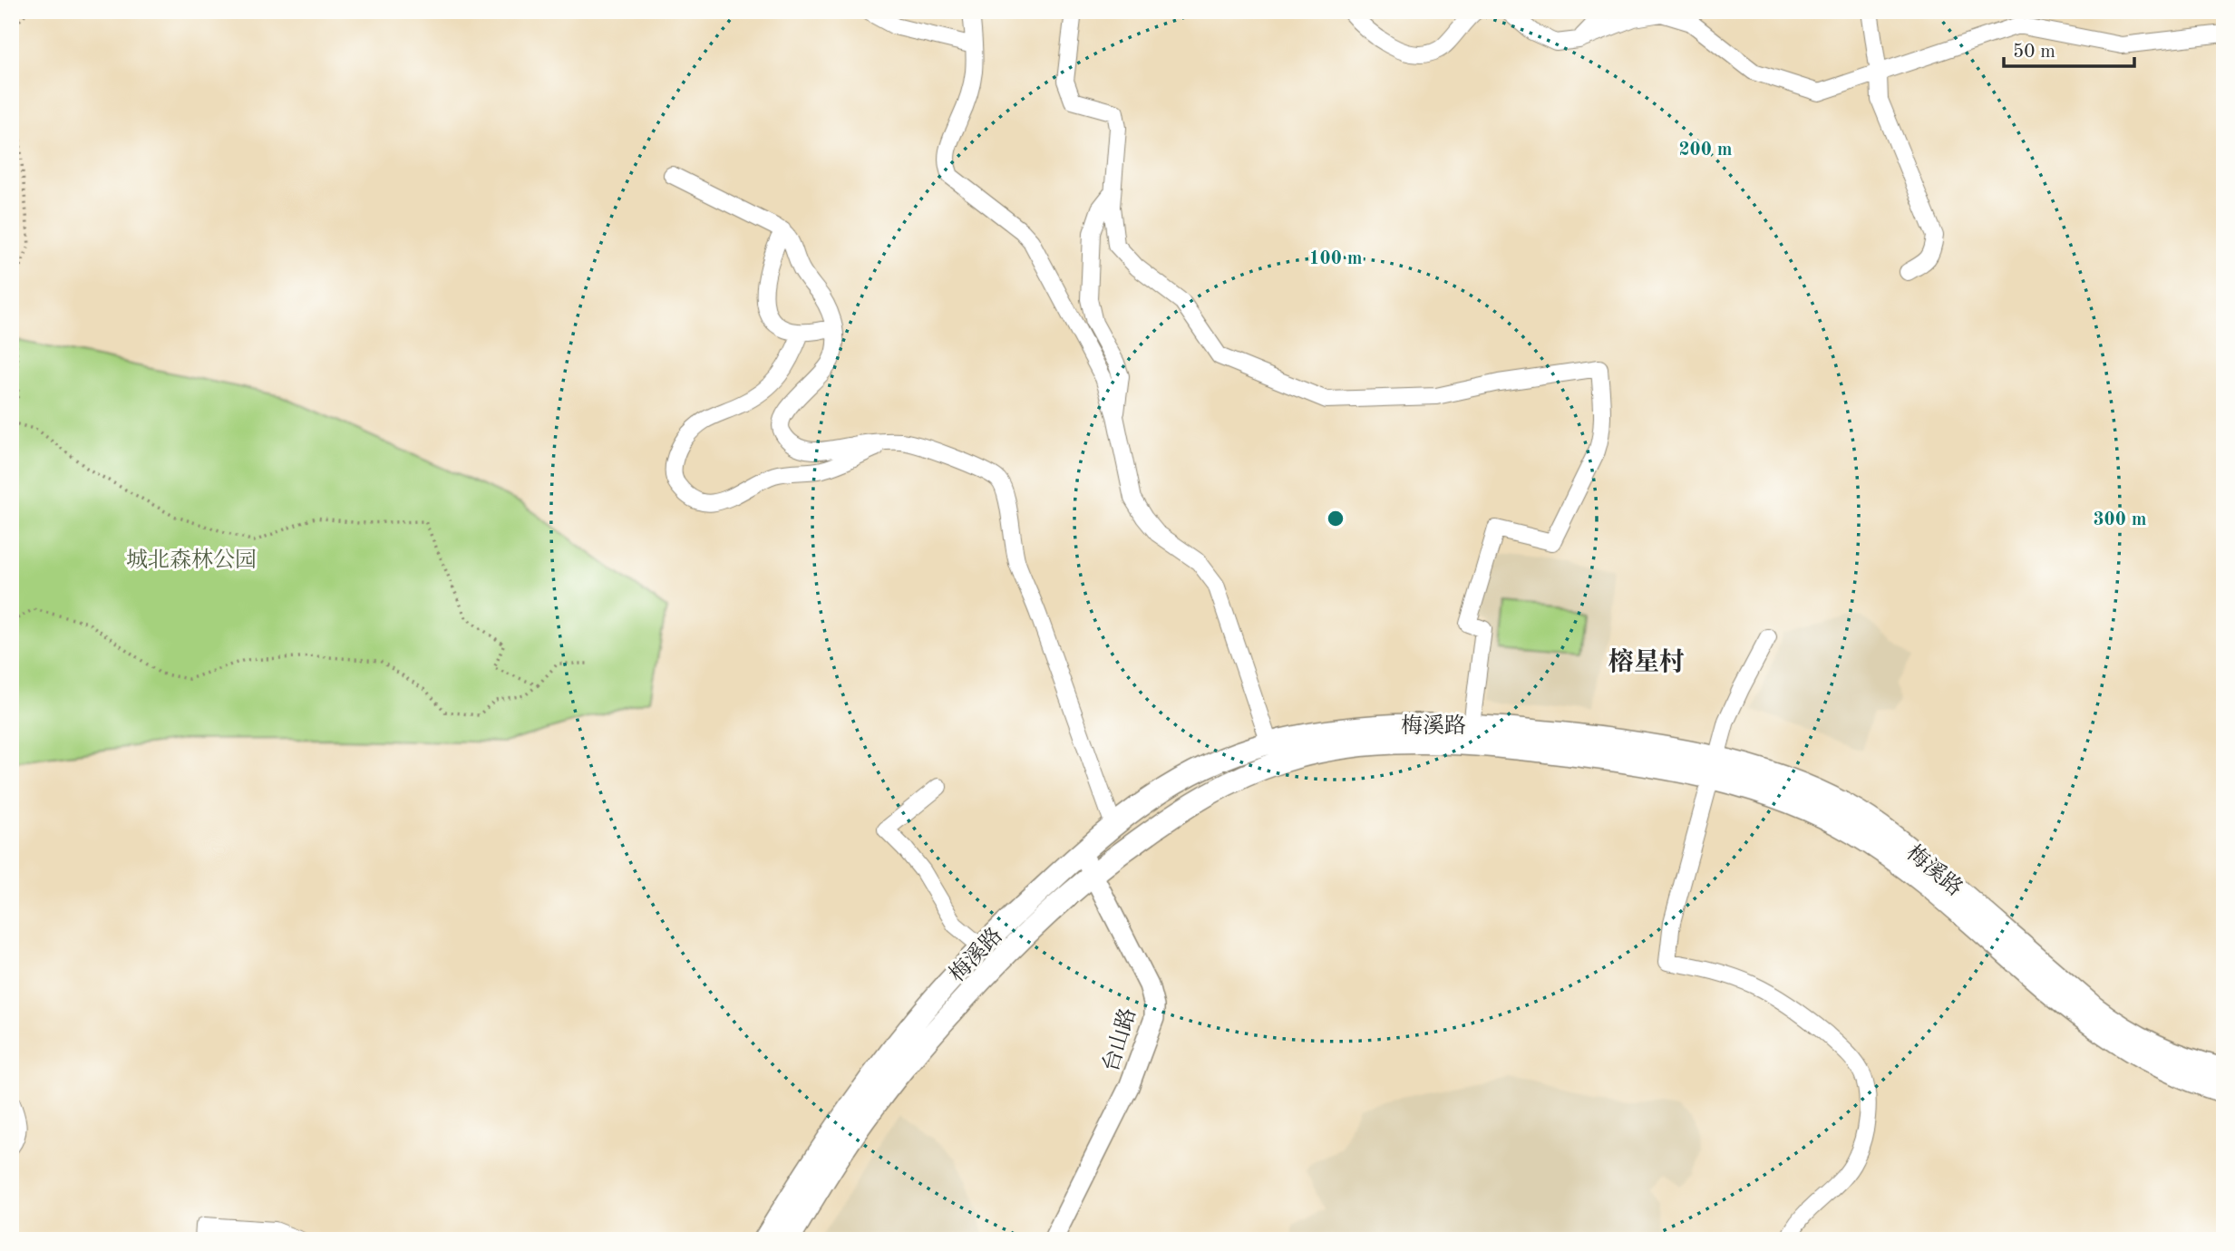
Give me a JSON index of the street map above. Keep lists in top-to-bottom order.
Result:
{
  "streets": {
    "main road": ["梅溪路"],
    "street": ["台山路"]
  },
  "crossings": [
    ["梅溪路", "台山路"]
  ],
  "districts": ["榕星村"],
  "parks": ["城北森林公园"],
  "scale_bar": "50 m",
  "rings": ["200 m", "100 m", "300 m"]
}
